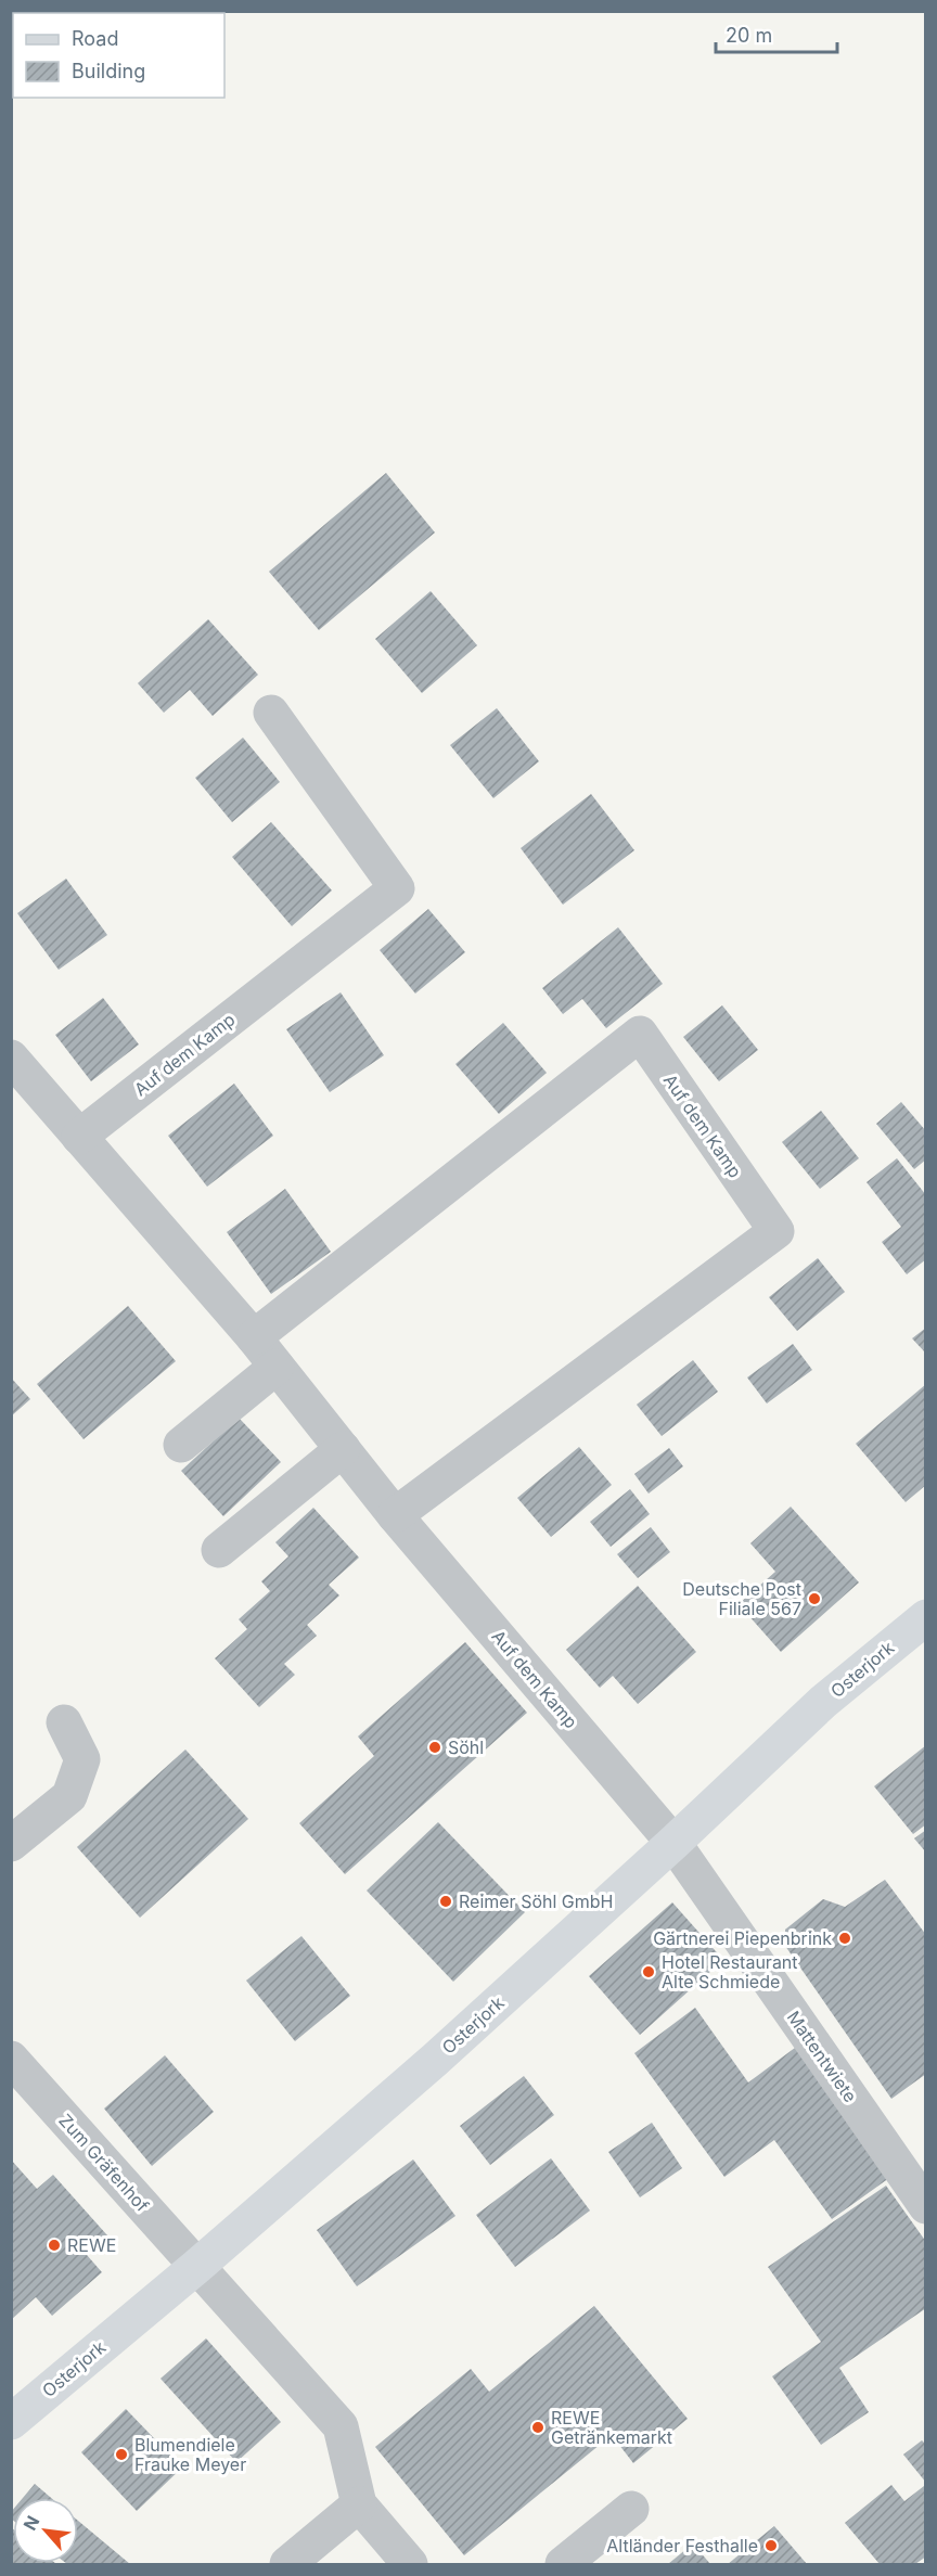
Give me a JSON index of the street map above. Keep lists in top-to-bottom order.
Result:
{
  "streets": {
    "main road": ["Osterjork"],
    "street": ["Auf dem Kamp", "Mattentwiete", "Zum Gräfenhof"]
  },
  "crossings": [
    ["Auf dem Kamp", "Osterjork"],
    ["Auf dem Kamp", "Mattentwiete"],
    ["Osterjork", "Mattentwiete"],
    ["Osterjork", "Zum Gräfenhof"]
  ],
  "places": [
    "Deutsche Post Filiale 567",
    "Söhl",
    "Reimer Söhl GmbH",
    "Gärtnerei Piepenbrink",
    "Hotel Restaurant Alte Schmiede",
    "REWE",
    "REWE Getränkemarkt",
    "Blumendiele Frauke Meyer",
    "Altländer Festhalle"
  ],
  "legend": ["Road", "Building"],
  "scale_bar": "20 m",
  "north": "top left"
}
